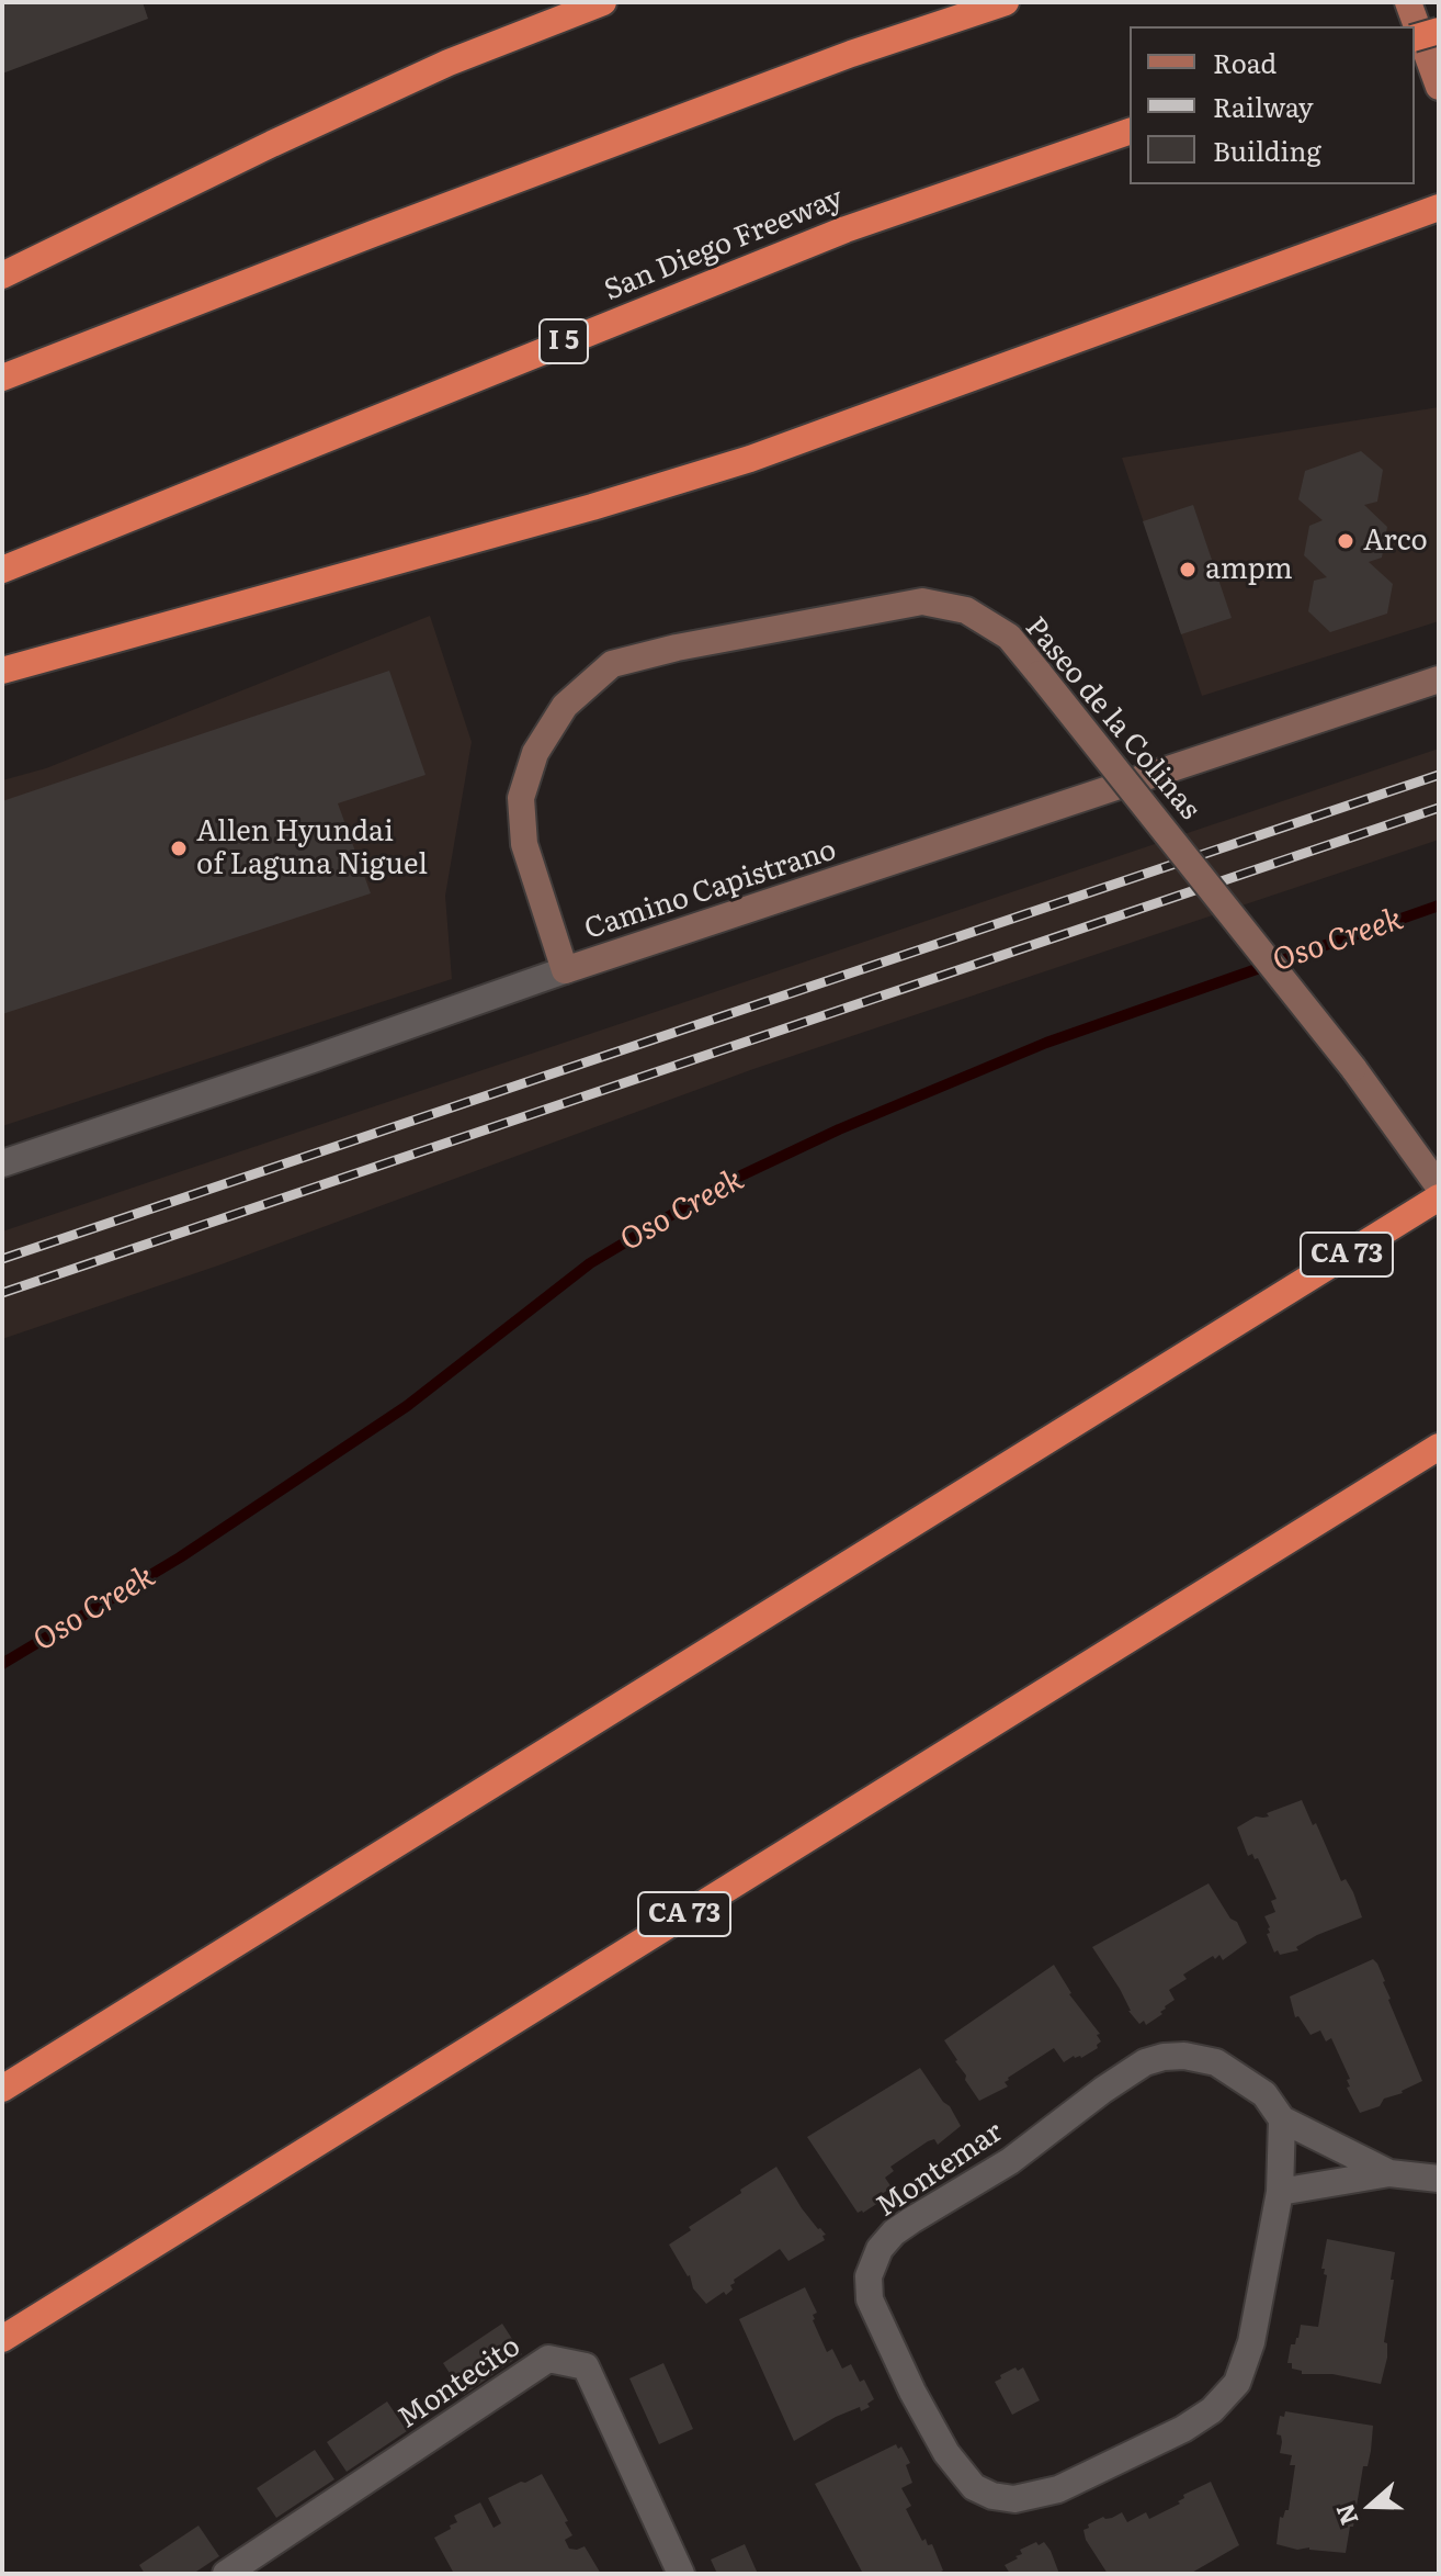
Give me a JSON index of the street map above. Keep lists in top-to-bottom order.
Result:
{
  "streets": {
    "highway": ["San Diego Freeway", "I 5", "CA 73"],
    "main road": ["Paseo de la Colinas", "Camino Capistrano"],
    "street": ["Montemar", "Montecito"]
  },
  "crossings": [
    ["Paseo de la Colinas", "Camino Capistrano"]
  ],
  "water": ["Oso Creek"],
  "places": ["Arco", "ampm", "Allen Hyundai of Laguna Niguel"],
  "legend": ["Road", "Railway", "Building"],
  "north": "left"
}
